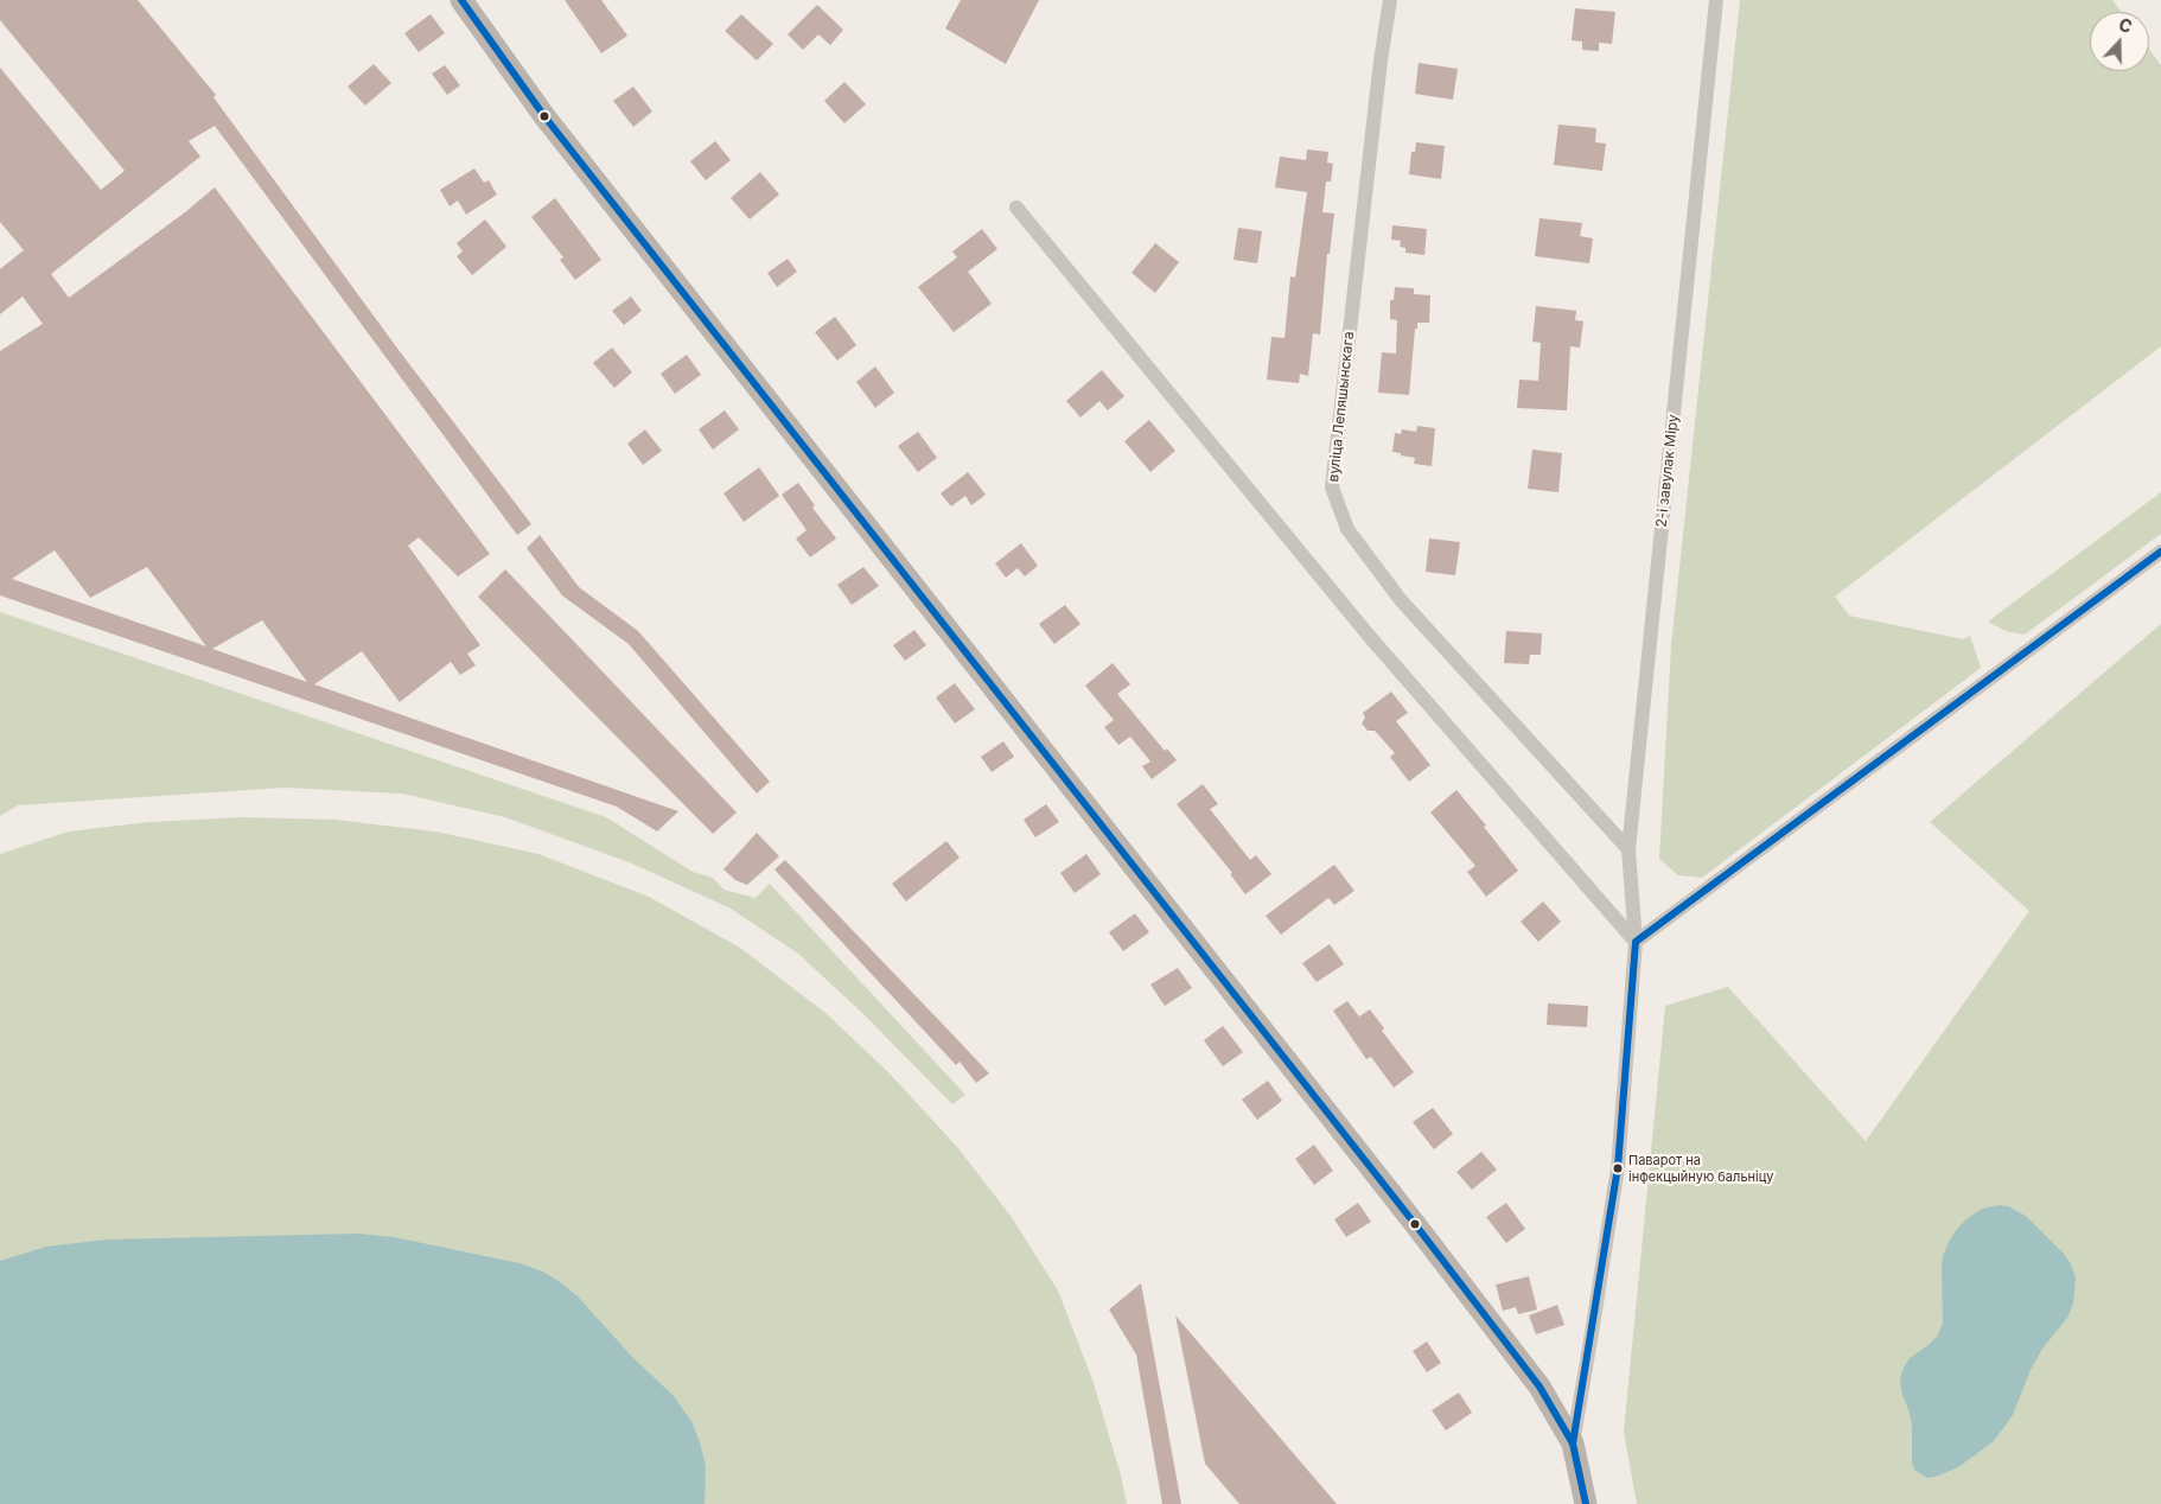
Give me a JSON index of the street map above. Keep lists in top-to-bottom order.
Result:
{
  "streets": {
    "street": ["вуліца Лепяшынскага", "2-і завулак Міру"]
  },
  "crossings": [
    ["вуліца Лепяшынскага", "2-і завулак Міру"]
  ],
  "places": ["Паварот на інфекцыйную бальніцу"],
  "north": "top"
}
